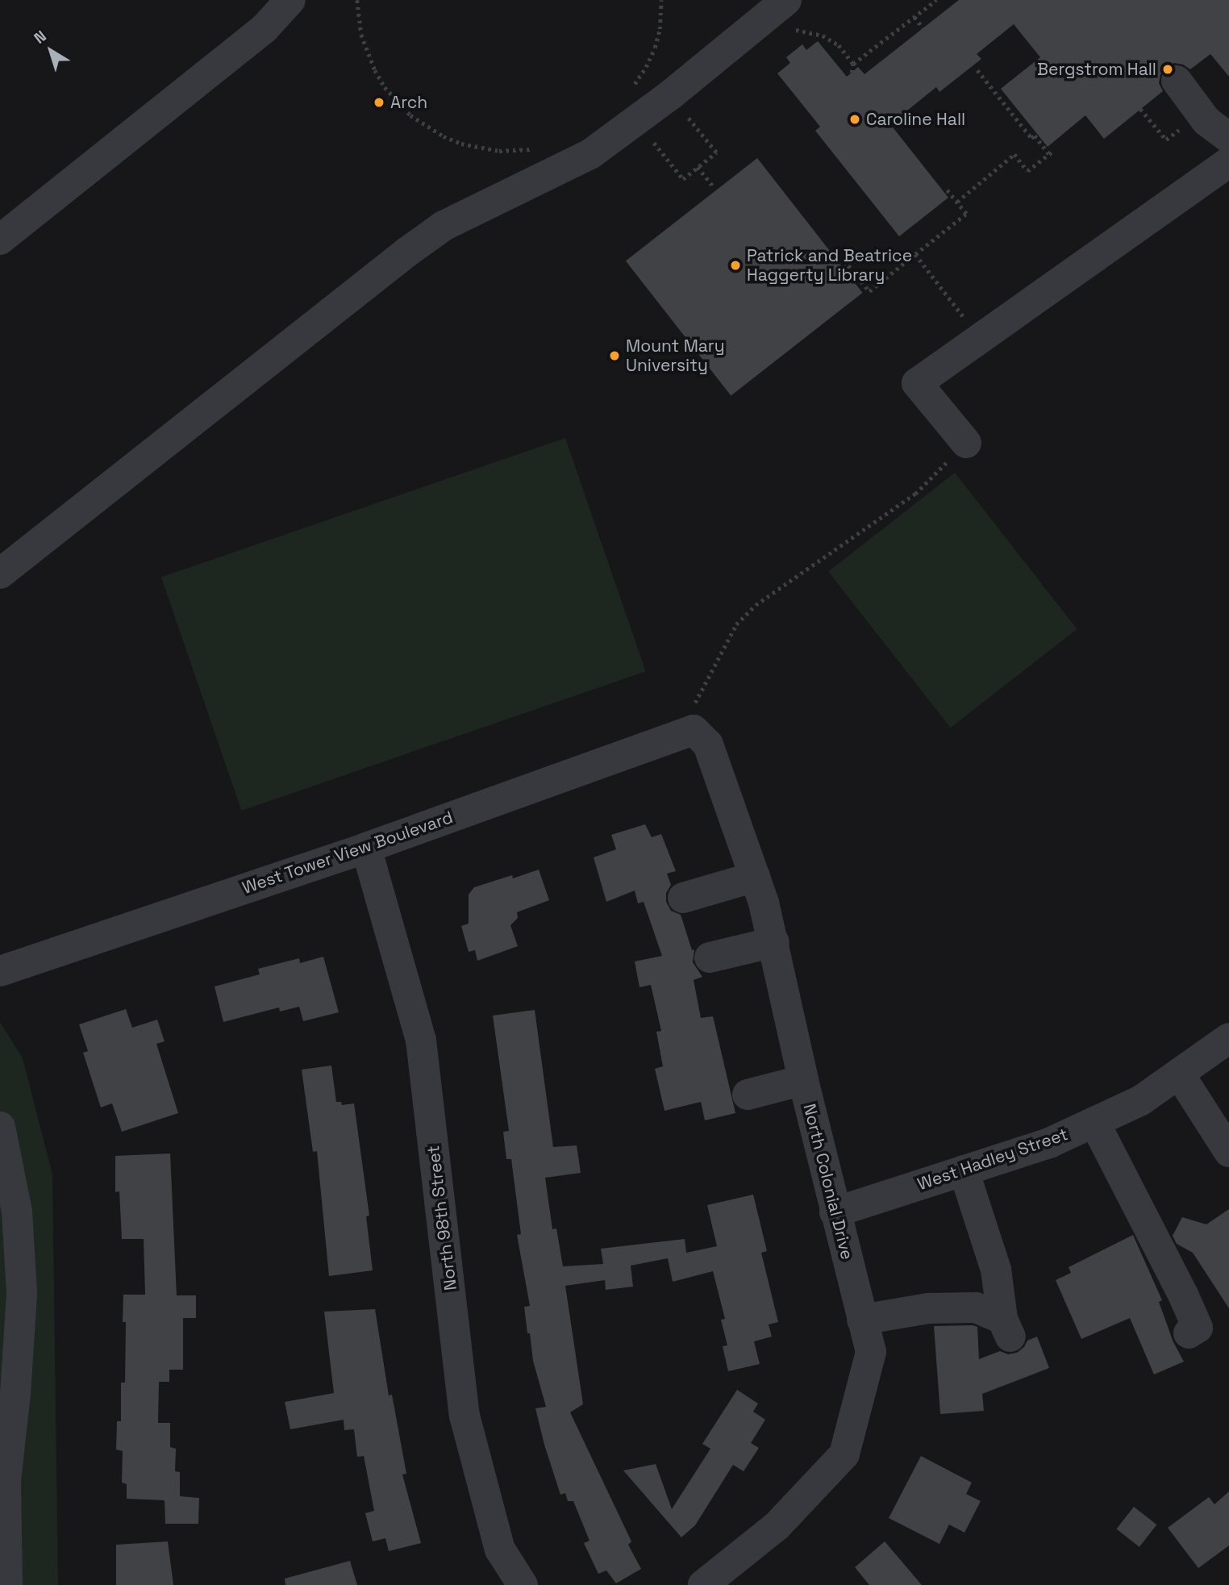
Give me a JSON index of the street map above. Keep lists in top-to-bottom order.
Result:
{
  "streets": {
    "street": [
      "West Tower View Boulevard",
      "West Hadley Street",
      "North Colonial Drive",
      "North 98th Street"
    ]
  },
  "crossings": [
    ["West Tower View Boulevard", "North Colonial Drive"],
    ["West Tower View Boulevard", "North 98th Street"],
    ["West Hadley Street", "North Colonial Drive"]
  ],
  "places": [
    "Bergstrom Hall",
    "Arch",
    "Caroline Hall",
    "Patrick and Beatrice Haggerty Library",
    "Mount Mary University"
  ],
  "north": "top left"
}
